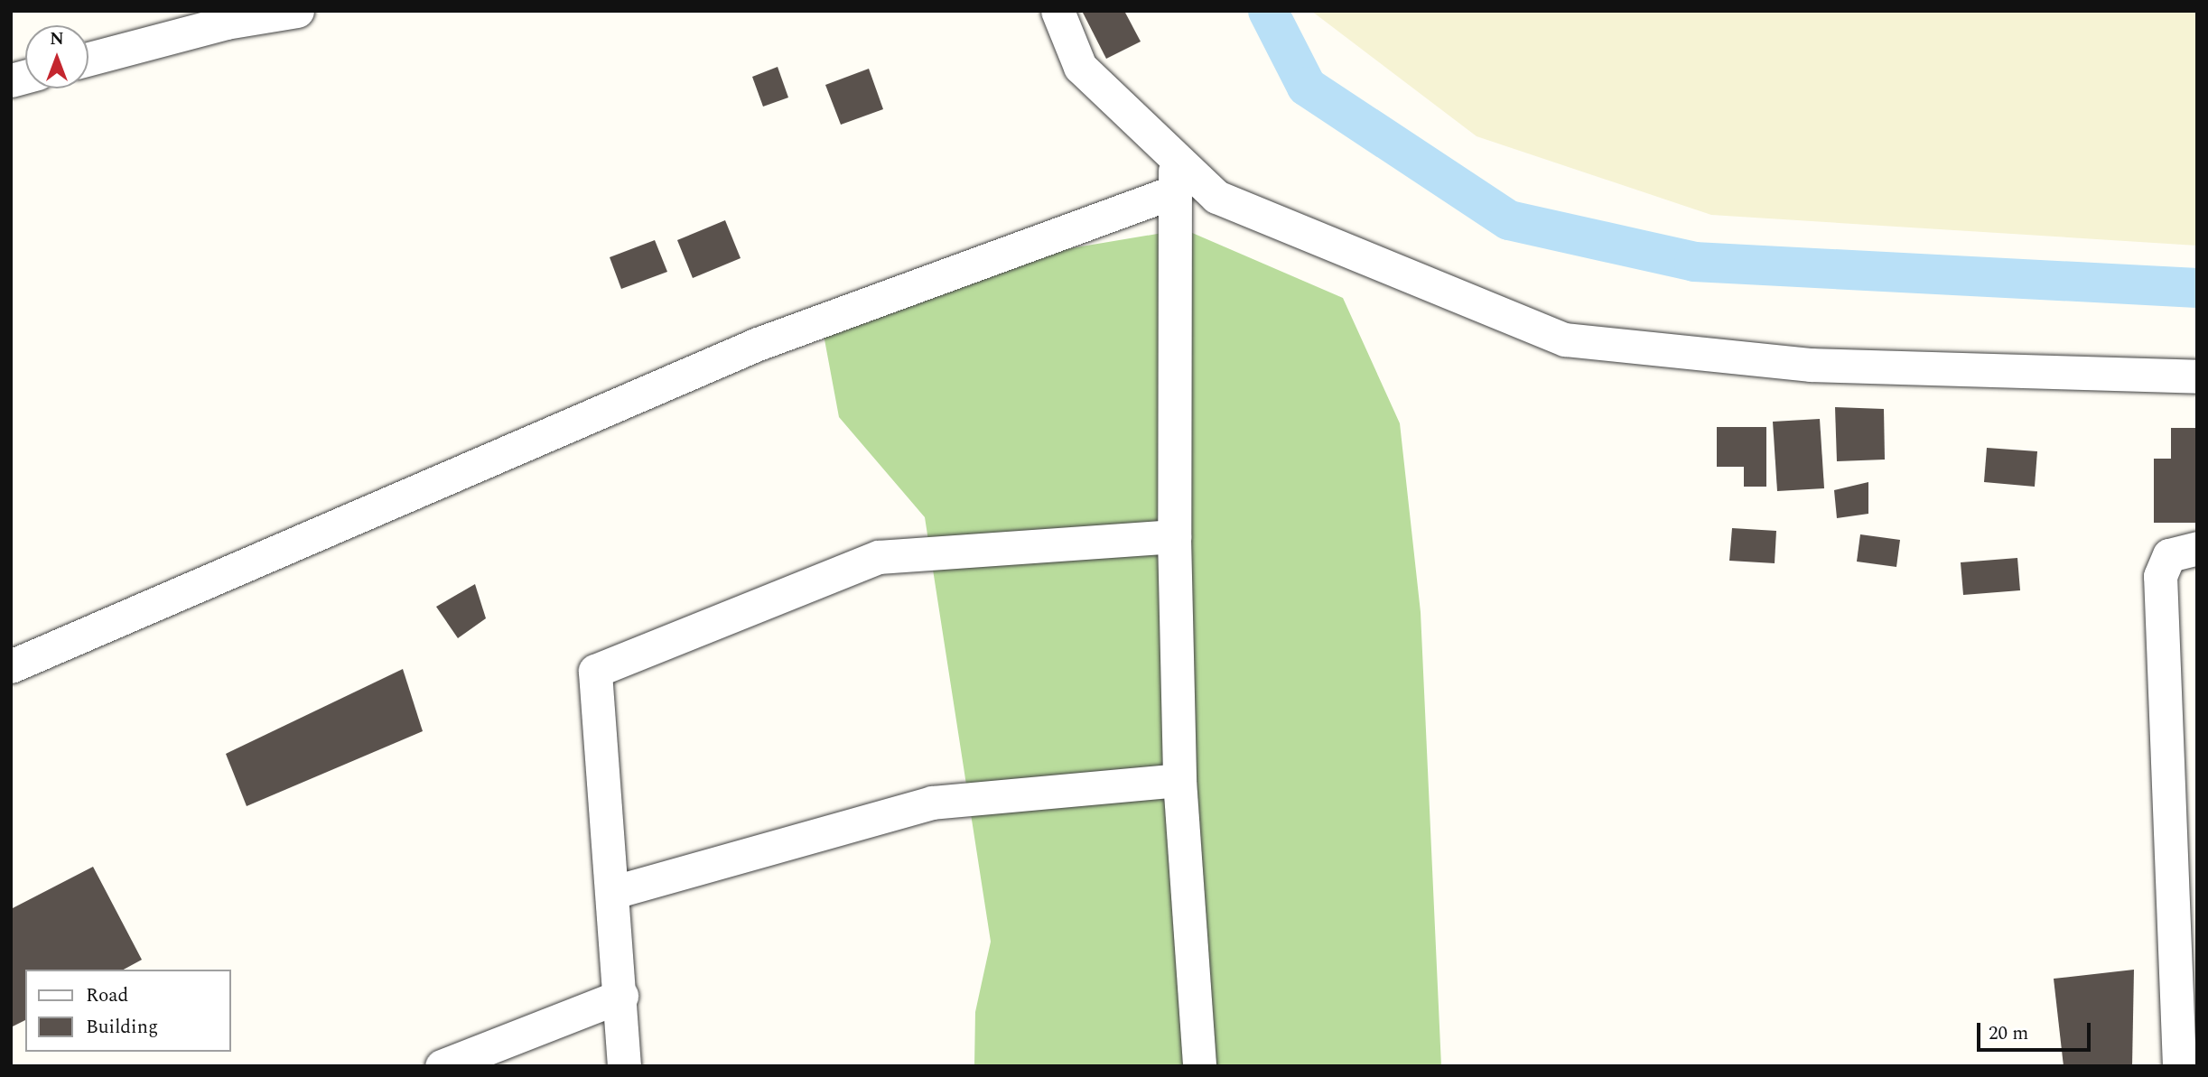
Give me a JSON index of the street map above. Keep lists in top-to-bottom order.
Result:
{
  "legend": ["Road", "Building"],
  "scale_bar": "20 m",
  "north": "top"
}
